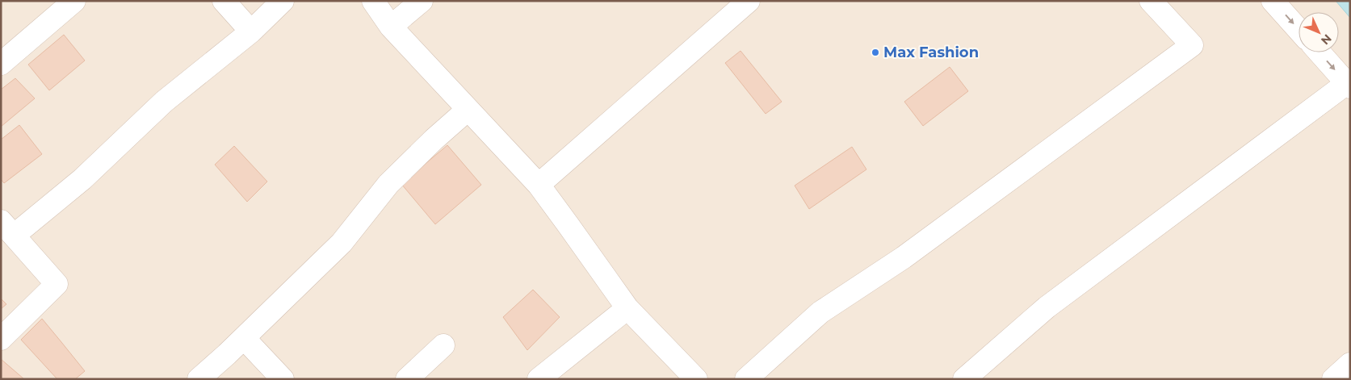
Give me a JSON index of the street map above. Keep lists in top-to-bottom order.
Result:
{
  "places": ["Max Fashion"],
  "north": "bottom right"
}
